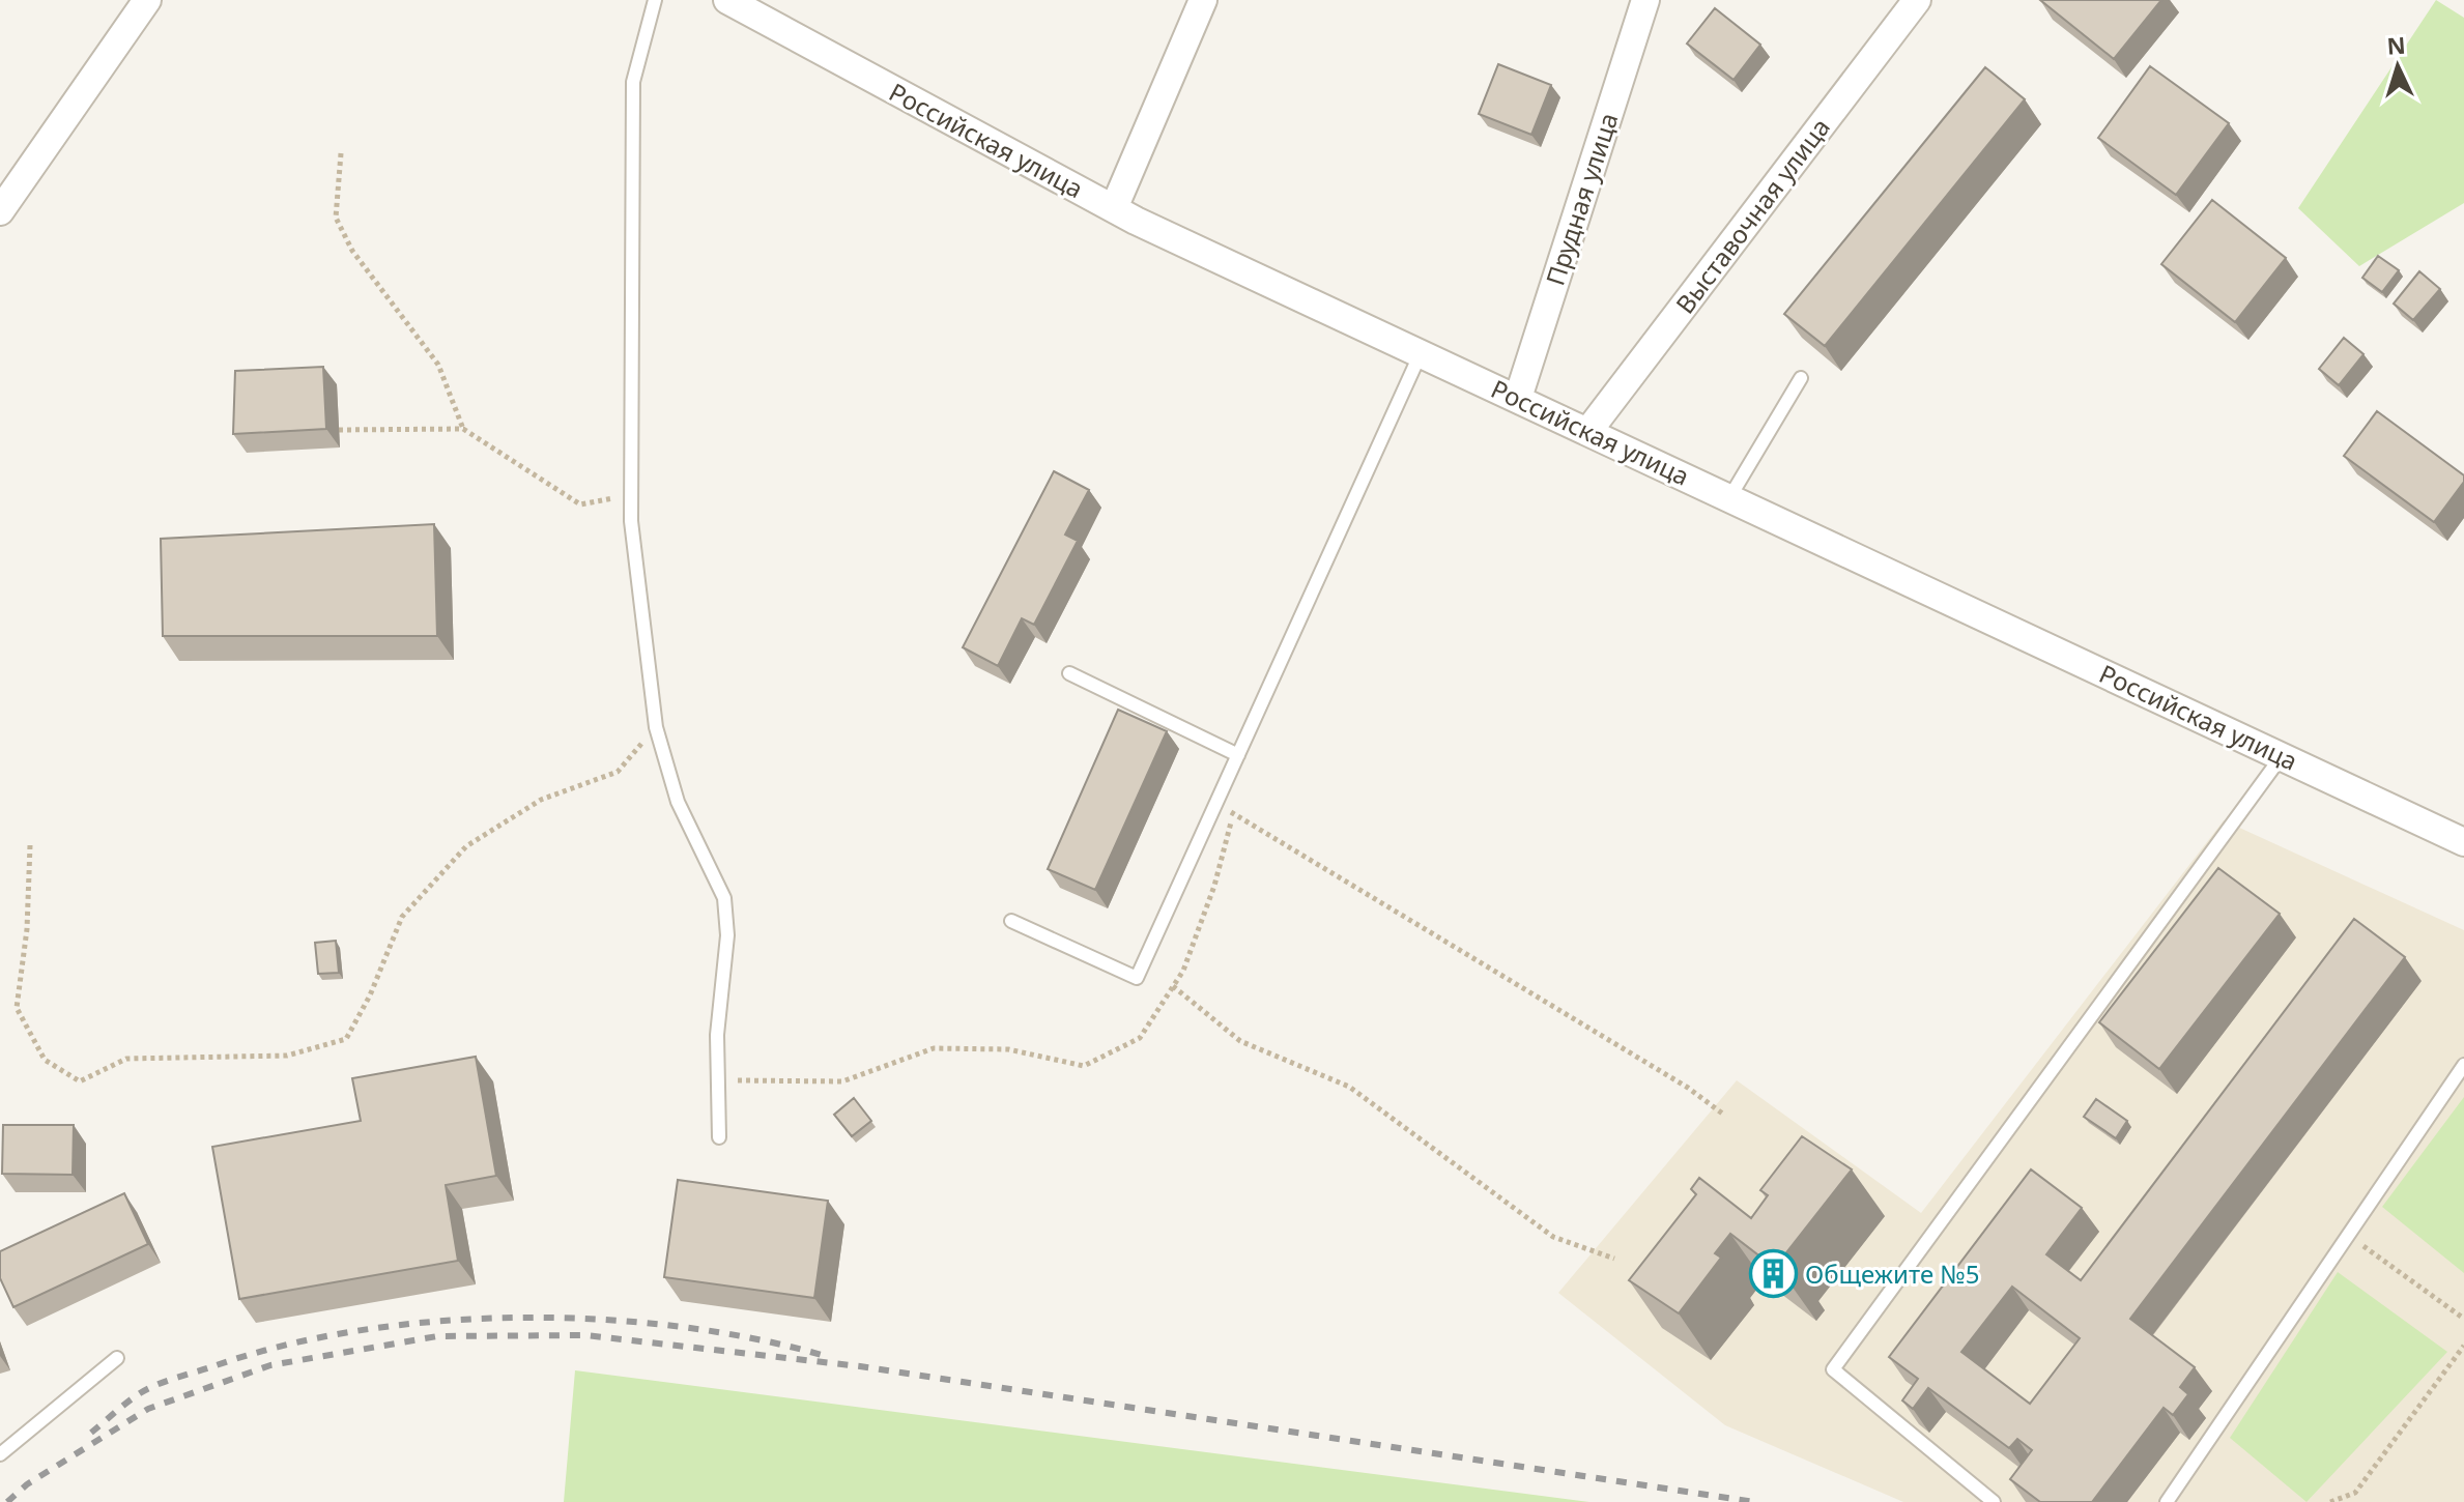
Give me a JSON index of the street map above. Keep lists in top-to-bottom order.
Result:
{
  "streets": {
    "street": ["Российская улица", "Прудная улица", "Выставочная улица"]
  },
  "crossings": [
    ["Российская улица", "Прудная улица"],
    ["Российская улица", "Выставочная улица"]
  ],
  "places": {
    "building": ["Общежите №5"]
  },
  "north": "top"
}
